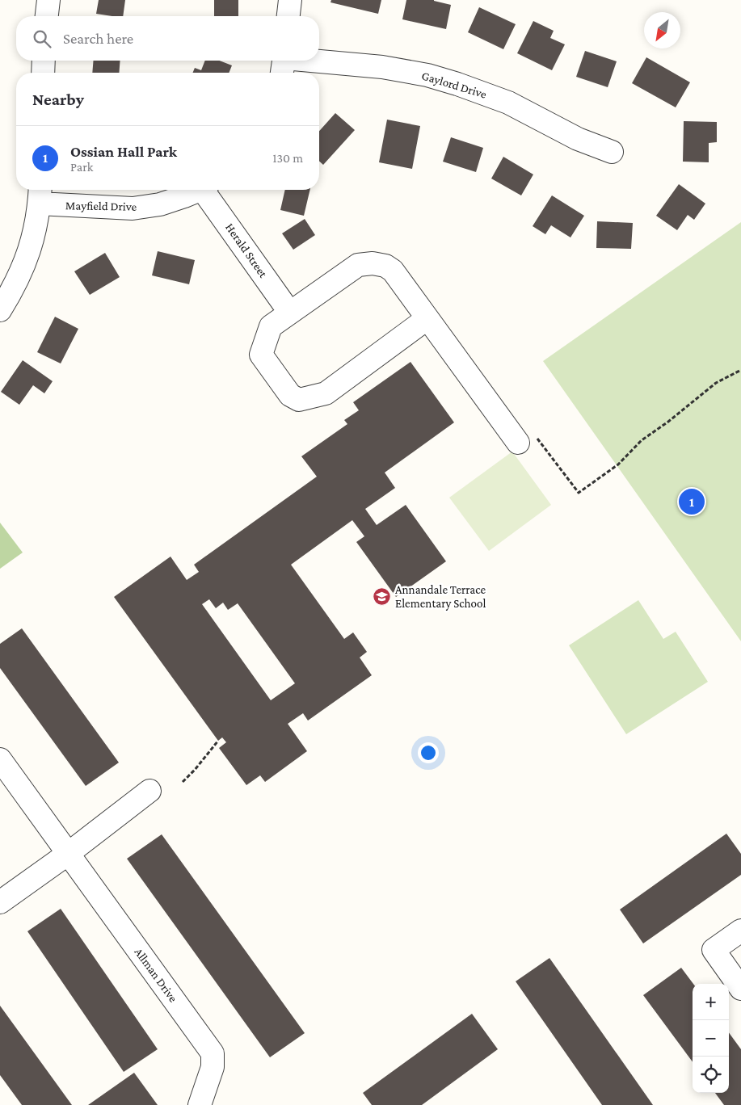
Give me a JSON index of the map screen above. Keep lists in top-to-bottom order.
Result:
{
  "streets": {
    "street": [
      "Gaylord Drive",
      "Mayfield Drive",
      "Herald Street",
      "Allman Drive"
    ]
  },
  "places": {
    "school or university": ["Annandale Terrace Elementary School"]
  },
  "north": "bottom left",
  "page": {
    "search": "Search here",
    "heading": "Nearby",
    "list": [
      {
        "mark": "1",
        "name": "Ossian Hall Park",
        "note": "Park",
        "value": "130 m"
      }
    ],
    "pins": "1",
    "map_buttons": ["+", "−"]
  }
}
